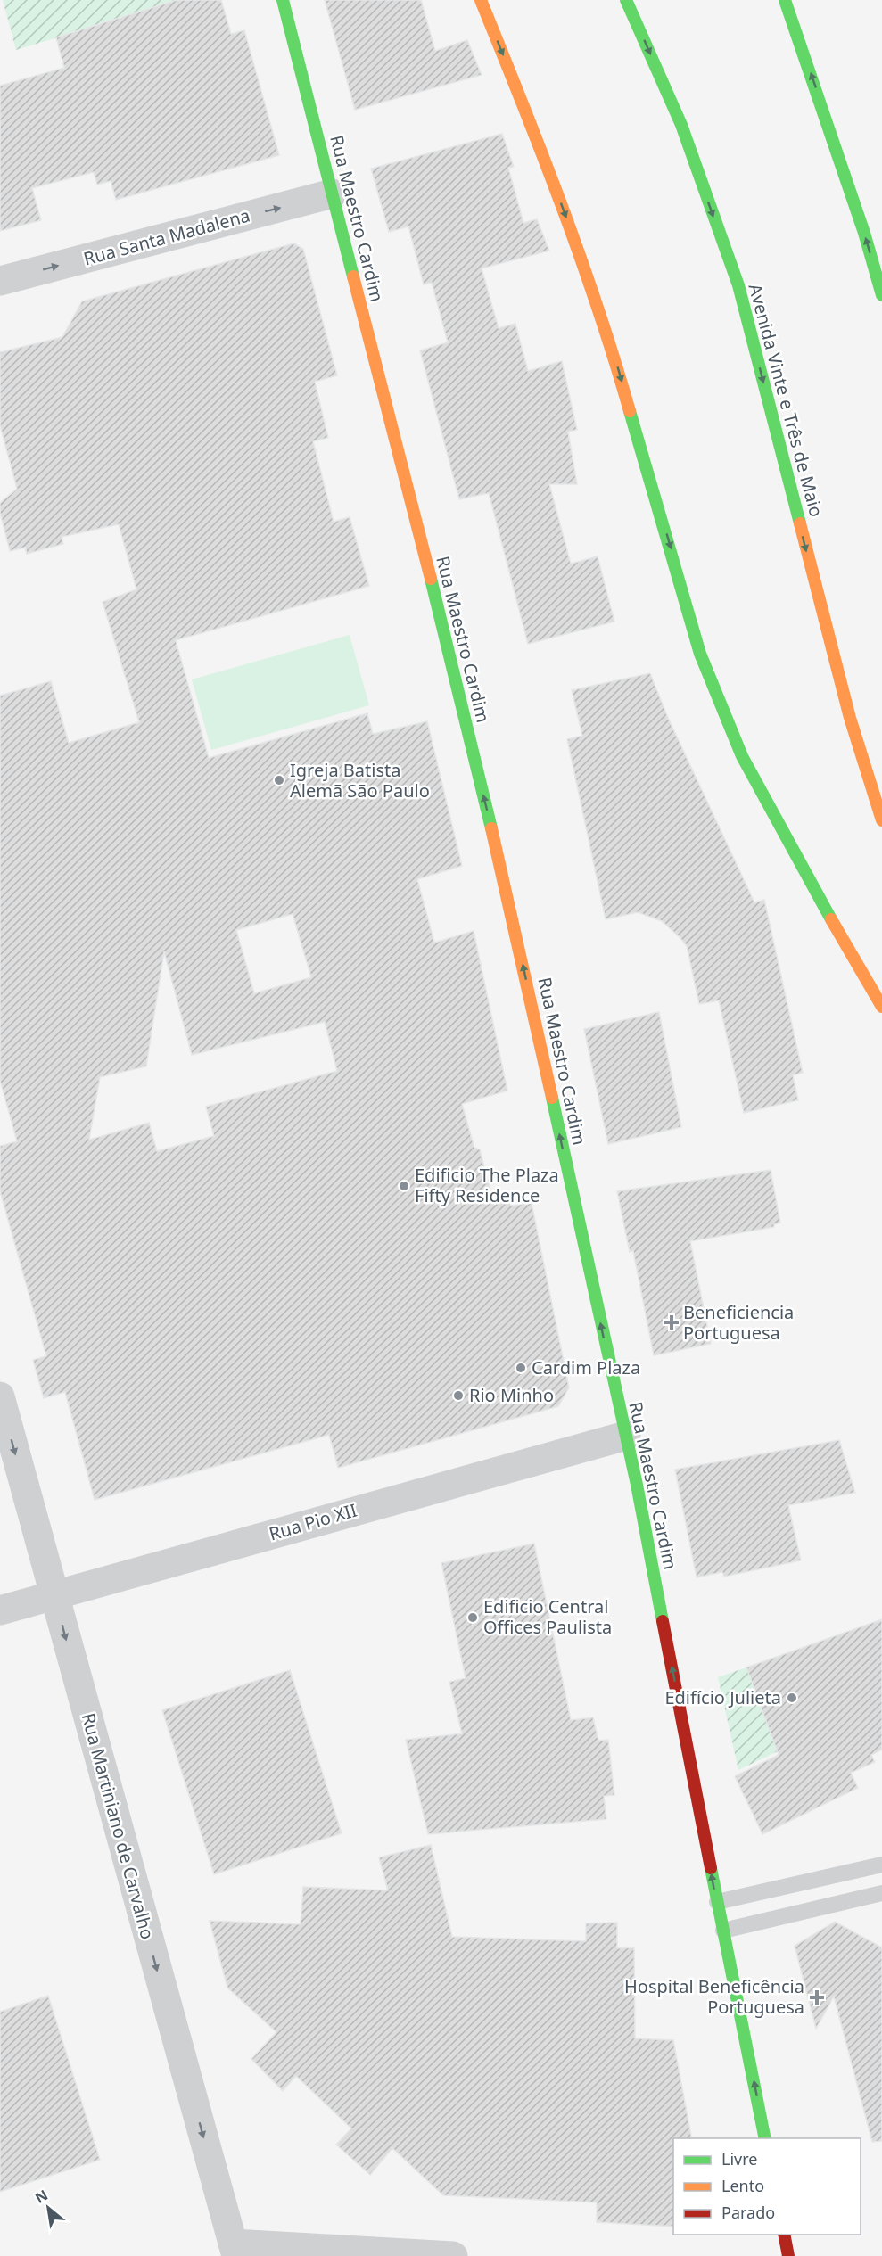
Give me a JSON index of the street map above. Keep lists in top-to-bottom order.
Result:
{
  "streets": {
    "main road": ["Rua Maestro Cardim", "Avenida Vinte e Três de Maio"],
    "street": ["Rua Santa Madalena", "Rua Pio XII", "Rua Martiniano de Carvalho"]
  },
  "crossings": [
    ["Rua Maestro Cardim", "Rua Santa Madalena"],
    ["Rua Maestro Cardim", "Rua Pio XII"],
    ["Rua Pio XII", "Rua Martiniano de Carvalho"]
  ],
  "one_way": [
    "Rua Maestro Cardim",
    "Rua Santa Madalena",
    "Avenida Vinte e Três de Maio",
    "Rua Martiniano de Carvalho"
  ],
  "places": {
    "other": [
      "Igreja Batista Alemã São Paulo",
      "Edificio The Plaza Fifty Residence",
      "Cardim Plaza",
      "Rio Minho",
      "Edificio Central Offices Paulista",
      "Edifício Julieta"
    ],
    "health": ["Beneficiencia Portuguesa", "Hospital Beneficência Portuguesa"]
  },
  "legend": ["Livre", "Lento", "Parado"],
  "north": "top left"
}
